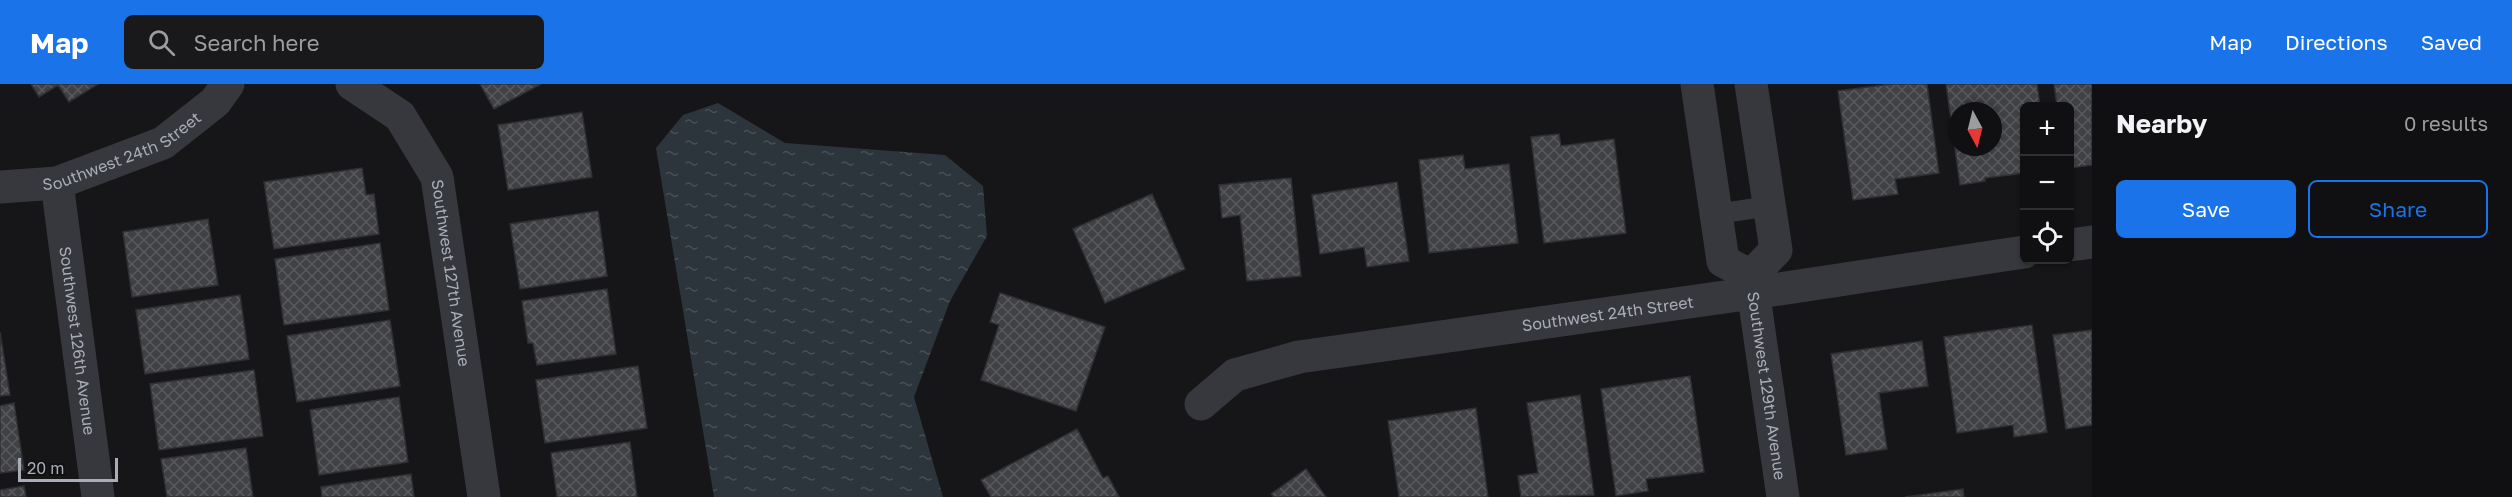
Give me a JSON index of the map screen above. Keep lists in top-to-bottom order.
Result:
{
  "streets": {
    "street": [
      "Southwest 24th Street",
      "Southwest 127th Avenue",
      "Southwest 126th Avenue",
      "Southwest 129th Avenue"
    ]
  },
  "crossings": [
    ["Southwest 24th Street", "Southwest 126th Avenue"],
    ["Southwest 24th Street", "Southwest 129th Avenue"]
  ],
  "scale_bar": "20 m",
  "north": "bottom",
  "page": {
    "header": "Map",
    "search": "Search here",
    "nav": ["Map", "Directions", "Saved"],
    "heading": ["Nearby", "0 results"],
    "map_buttons": ["+", "−"],
    "buttons": ["Save", "Share"],
    "scale": "20 m"
  }
}
